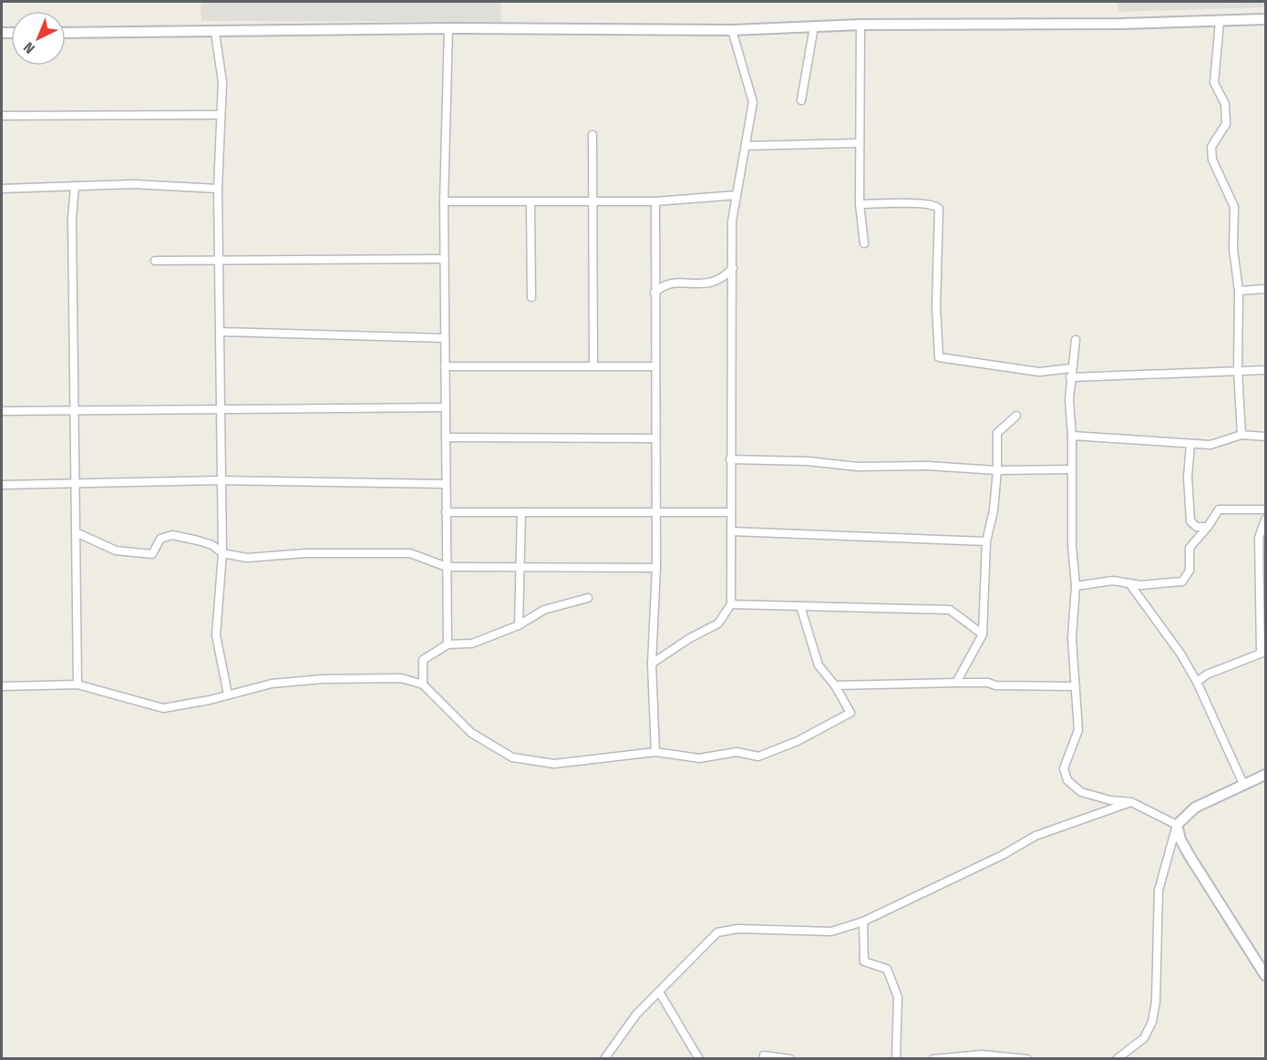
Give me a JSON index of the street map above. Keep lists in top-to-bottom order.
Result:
{
  "north": "bottom left"
}
